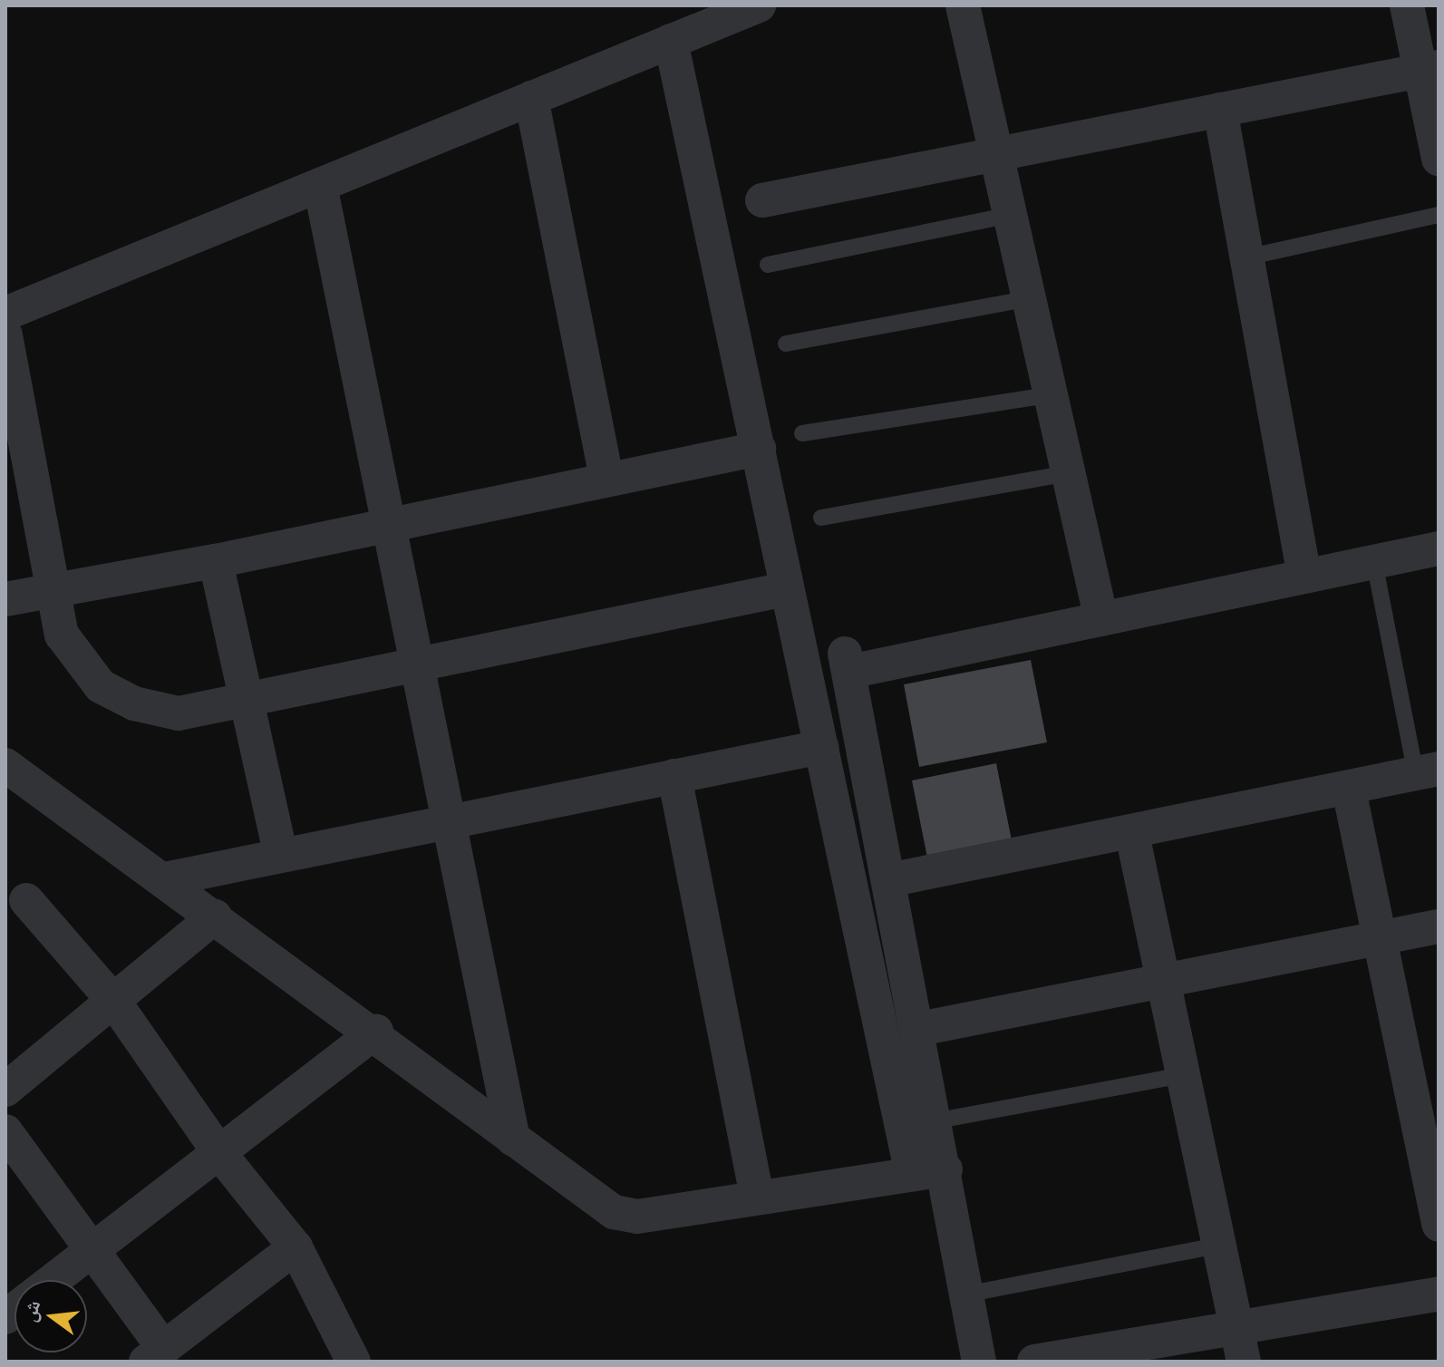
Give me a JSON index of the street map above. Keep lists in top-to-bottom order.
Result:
{
  "north": "left"
}
